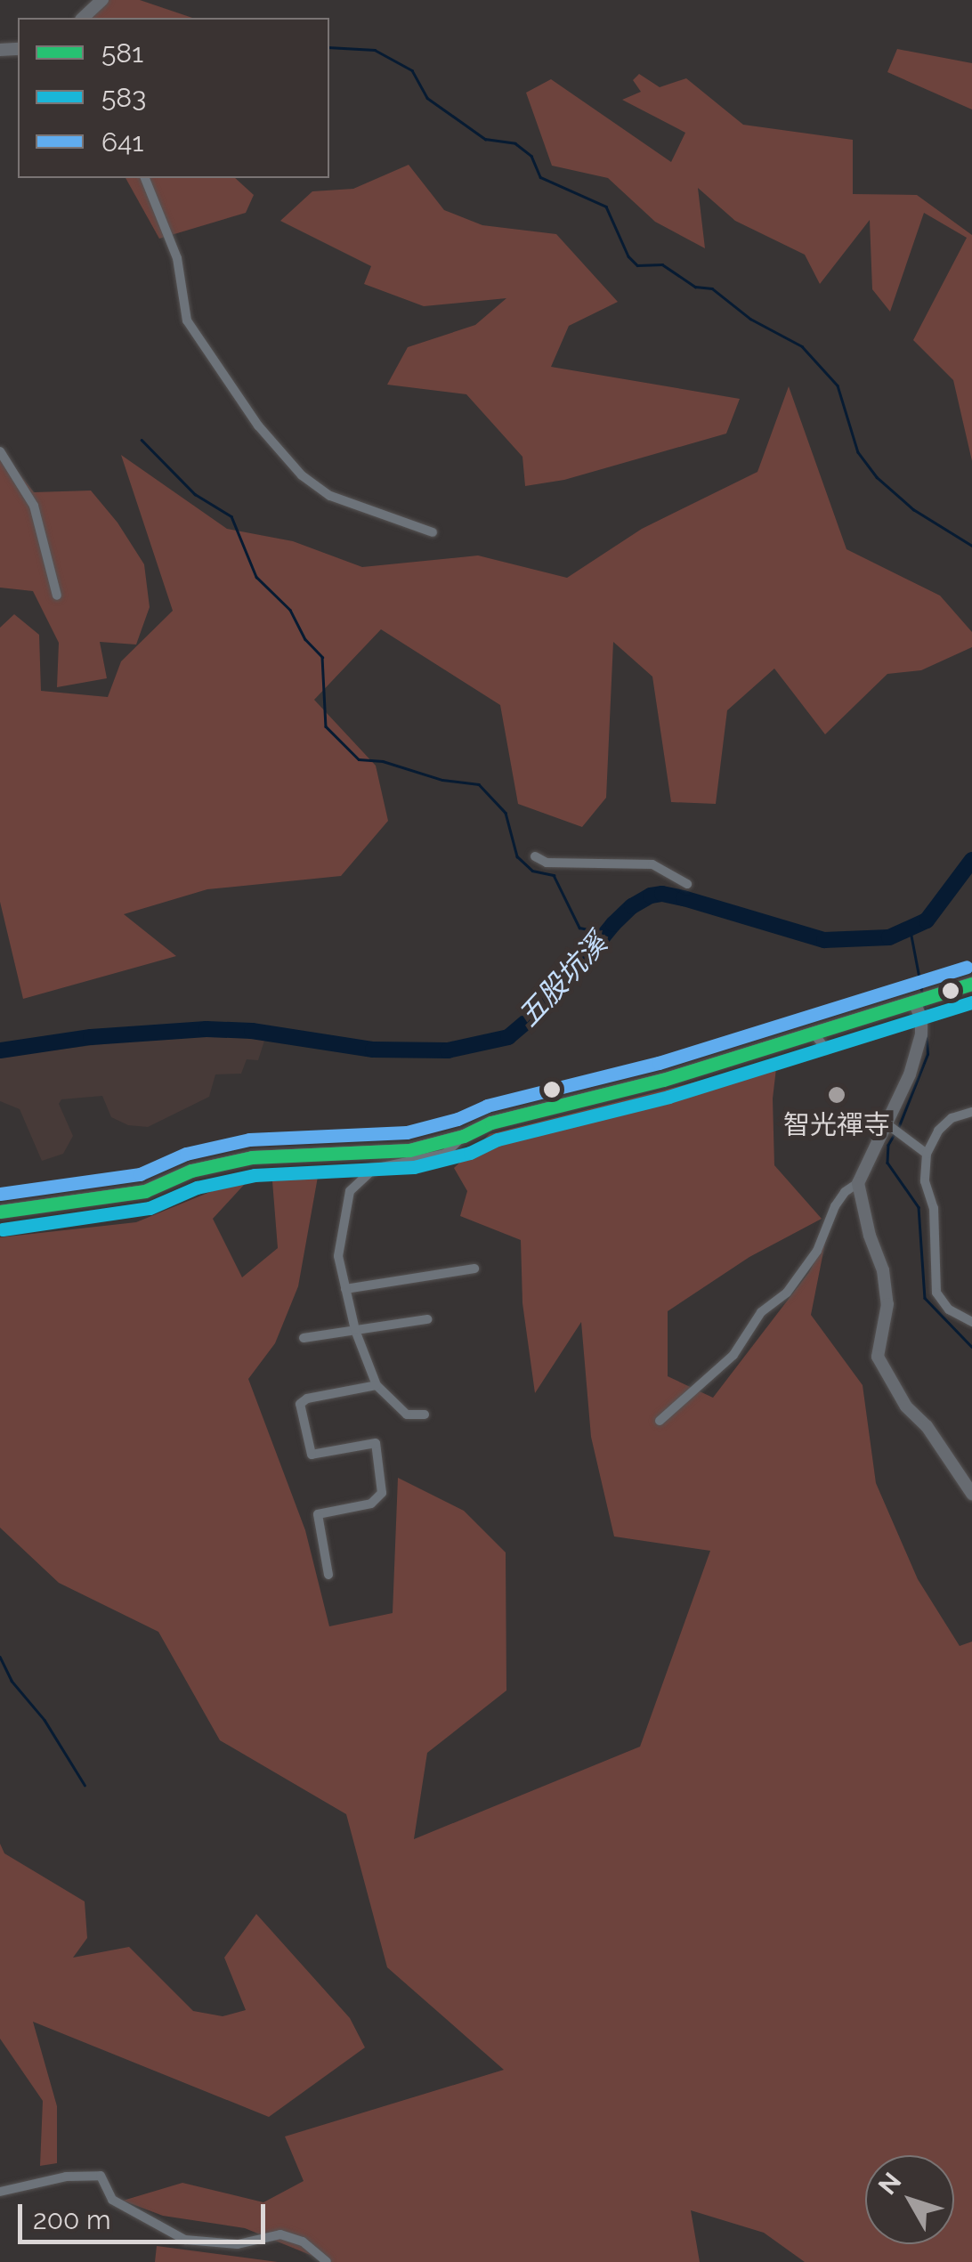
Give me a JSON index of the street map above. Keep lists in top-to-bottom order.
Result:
{
  "water": ["五股坑溪"],
  "places": ["智光禪寺"],
  "lines": ["transit line 641", "transit line 581", "transit line 583"],
  "legend": ["581", "583", "641"],
  "scale_bar": "200 m",
  "north": "top left"
}
